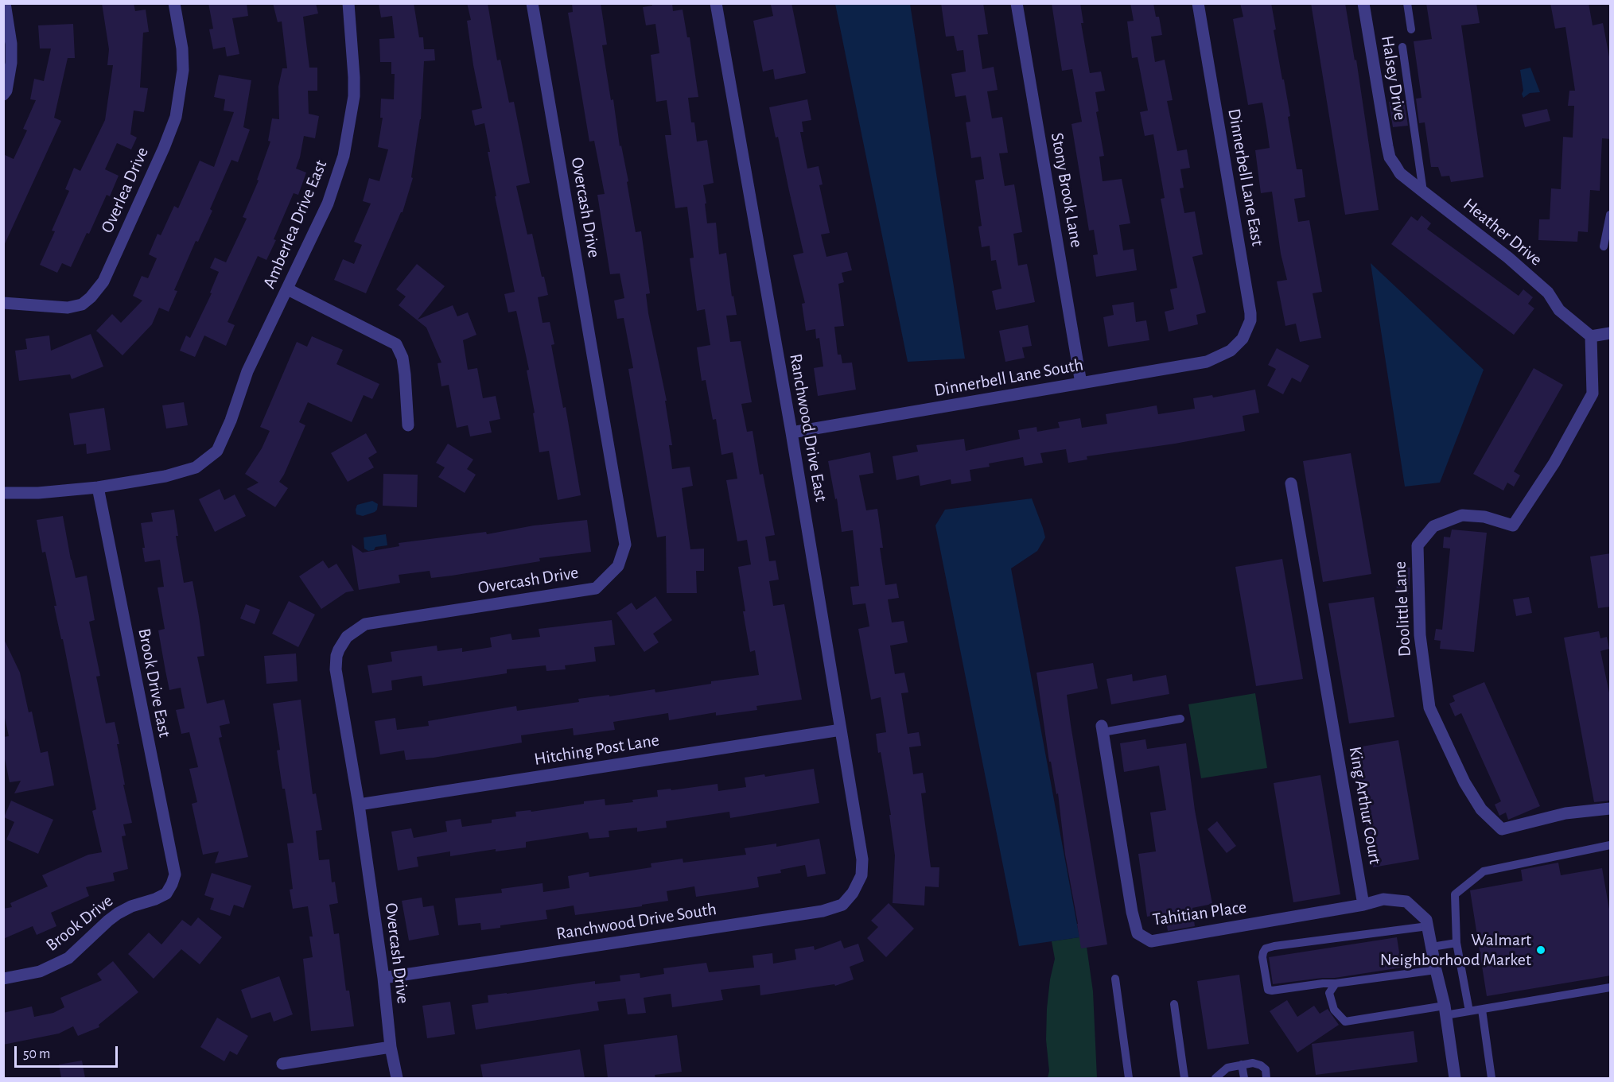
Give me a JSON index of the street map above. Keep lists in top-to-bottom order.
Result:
{
  "streets": {
    "street": [
      "Halsey Drive",
      "Dinnerbell Lane East",
      "Overlea Drive",
      "Stony Brook Lane",
      "Overcash Drive",
      "Amberlea Drive East",
      "Heather Drive",
      "Dinnerbell Lane South",
      "Ranchwood Drive East",
      "Doolittle Lane",
      "Brook Drive East",
      "Hitching Post Lane",
      "King Arthur Court",
      "Tahitian Place",
      "Ranchwood Drive South",
      "Brook Drive"
    ]
  },
  "crossings": [
    ["Halsey Drive", "Heather Drive"],
    ["Dinnerbell Lane East", "Dinnerbell Lane South"],
    ["Stony Brook Lane", "Dinnerbell Lane South"],
    ["Overcash Drive", "Hitching Post Lane"],
    ["Overcash Drive", "Ranchwood Drive South"],
    ["Amberlea Drive East", "Brook Drive East"],
    ["Heather Drive", "Doolittle Lane"],
    ["Dinnerbell Lane South", "Ranchwood Drive East"],
    ["Ranchwood Drive East", "Hitching Post Lane"],
    ["Ranchwood Drive East", "Ranchwood Drive South"],
    ["Brook Drive East", "Brook Drive"],
    ["King Arthur Court", "Tahitian Place"]
  ],
  "places": ["Walmart Neighborhood Market"],
  "scale_bar": "50 m"
}
